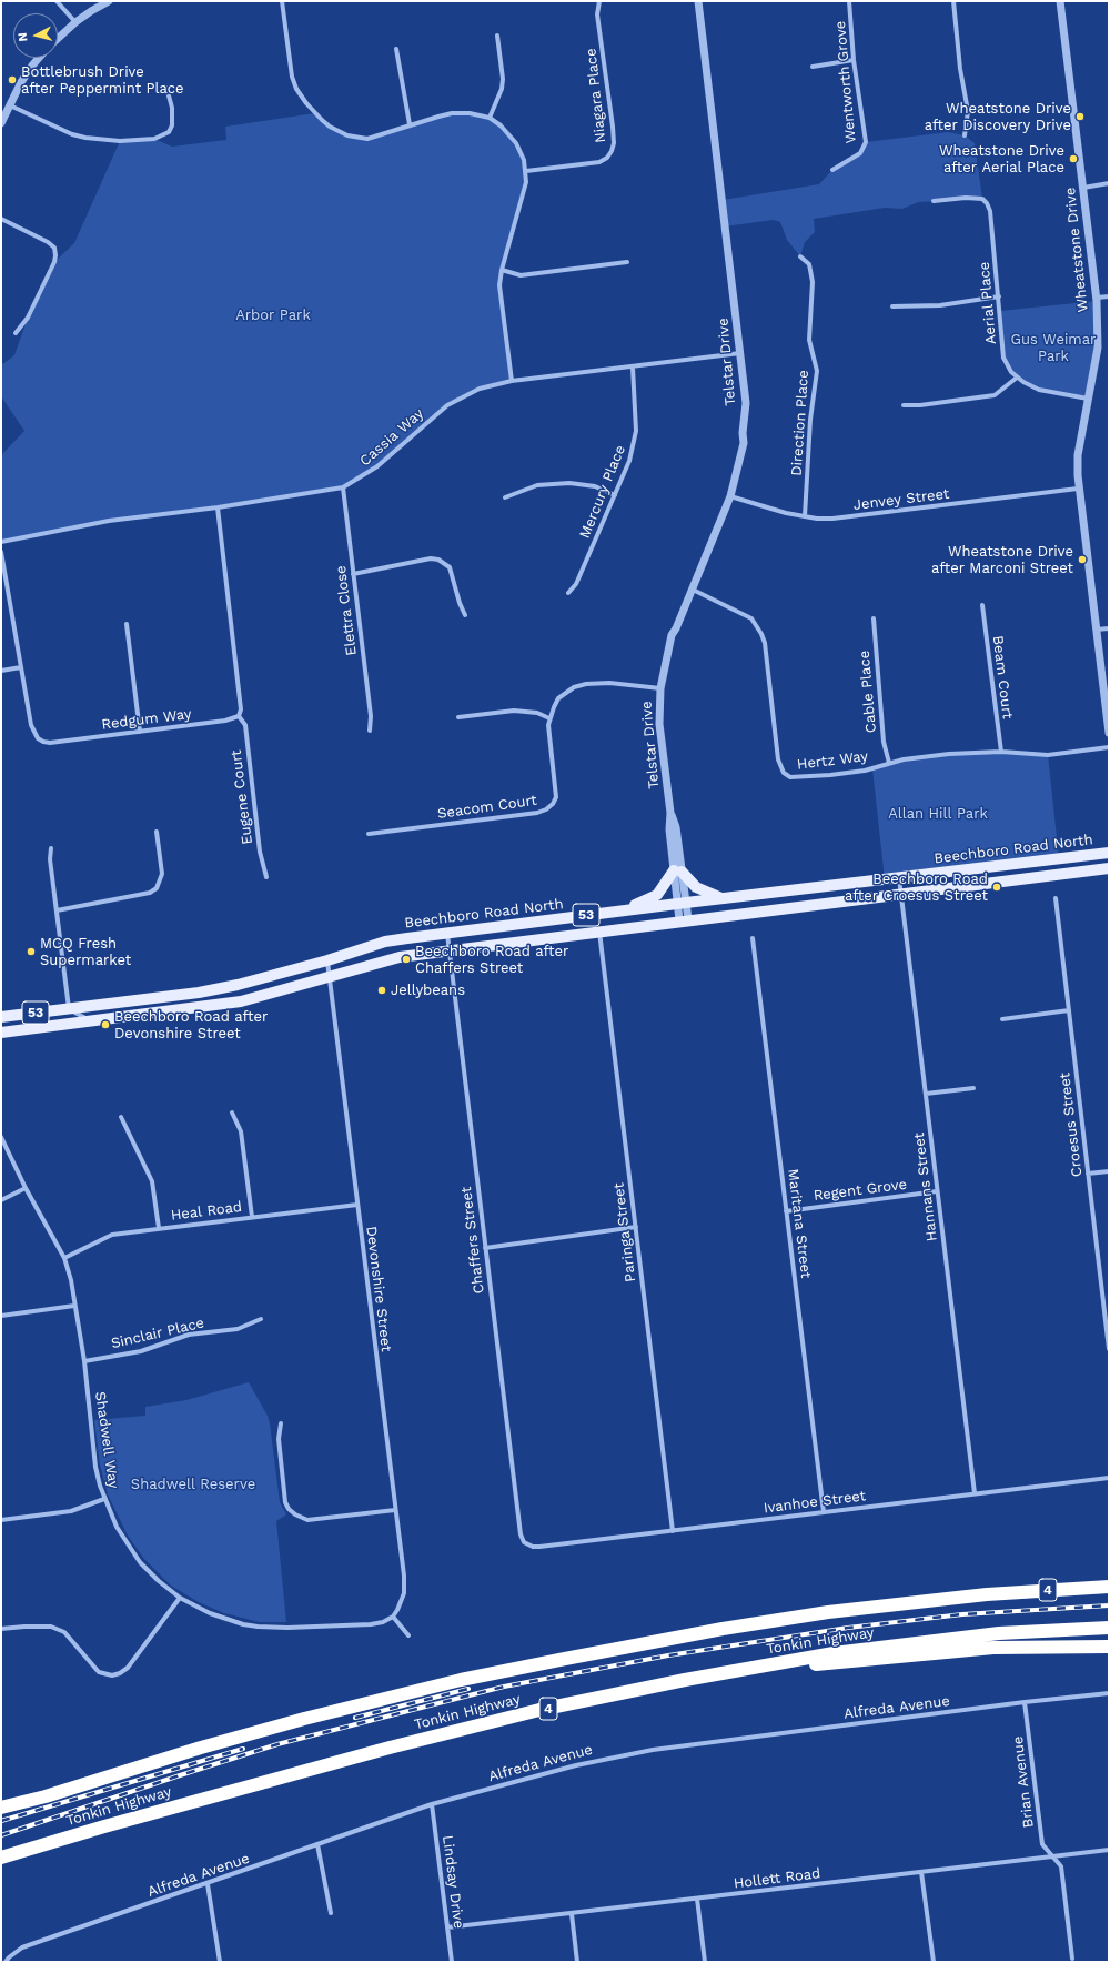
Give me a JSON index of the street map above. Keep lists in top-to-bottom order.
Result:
{
  "streets": {
    "highway": ["4", "Tonkin Highway"],
    "main road": ["Beechboro Road North", "53"],
    "street": [
      "Wentworth Grove",
      "Niagara Place",
      "Wheatstone Drive",
      "Aerial Place",
      "Telstar Drive",
      "Direction Place",
      "Cassia Way",
      "Mercury Place",
      "Jenvey Street",
      "Elettra Close",
      "Beam Court",
      "Cable Place",
      "Redgum Way",
      "Hertz Way",
      "Eugene Court",
      "Seacom Court",
      "Croesus Street",
      "Hannans Street",
      "Regent Grove",
      "Heal Road",
      "Maritana Street",
      "Paringa Street",
      "Chaffers Street",
      "Devonshire Street",
      "Sinclair Place",
      "Shadwell Way",
      "Ivanhoe Street",
      "Alfreda Avenue",
      "Brian Avenue",
      "Hollett Road",
      "Lindsay Drive"
    ]
  },
  "crossings": [
    ["Wheatstone Drive", "Aerial Place"],
    ["Wheatstone Drive", "Jenvey Street"],
    ["Telstar Drive", "Cassia Way"],
    ["Telstar Drive", "Jenvey Street"],
    ["Telstar Drive", "Hertz Way"],
    ["Telstar Drive", "Seacom Court"],
    ["Telstar Drive", "Beechboro Road North"],
    ["Direction Place", "Jenvey Street"],
    ["Cassia Way", "Mercury Place"],
    ["Cassia Way", "Elettra Close"],
    ["Beam Court", "Hertz Way"],
    ["Cable Place", "Hertz Way"],
    ["Redgum Way", "Eugene Court"],
    ["Beechboro Road North", "Hannans Street"],
    ["Beechboro Road North", "Paringa Street"],
    ["Beechboro Road North", "Chaffers Street"],
    ["Beechboro Road North", "Devonshire Street"],
    ["Hannans Street", "Regent Grove"],
    ["Hannans Street", "Ivanhoe Street"],
    ["Regent Grove", "Maritana Street"],
    ["Heal Road", "Devonshire Street"],
    ["Heal Road", "Shadwell Way"],
    ["Maritana Street", "Ivanhoe Street"],
    ["Paringa Street", "Ivanhoe Street"],
    ["Chaffers Street", "Ivanhoe Street"],
    ["Devonshire Street", "Shadwell Way"],
    ["Sinclair Place", "Shadwell Way"],
    ["Alfreda Avenue", "Brian Avenue"],
    ["Alfreda Avenue", "Lindsay Drive"],
    ["Brian Avenue", "Hollett Road"],
    ["Hollett Road", "Lindsay Drive"]
  ],
  "parks": [
    "Arbor Park",
    "Gus Weimar Park",
    "Allan Hill Park",
    "Shadwell Reserve"
  ],
  "places": [
    "Bottlebrush Drive after Peppermint Place",
    "Wheatstone Drive after Discovery Drive",
    "Wheatstone Drive after Aerial Place",
    "Wheatstone Drive after Marconi Street",
    "Beechboro Road after Croesus Street",
    "MCQ Fresh Supermarket",
    "Beechboro Road after Chaffers Street",
    "Jellybeans",
    "Beechboro Road after Devonshire Street"
  ],
  "north": "left"
}
